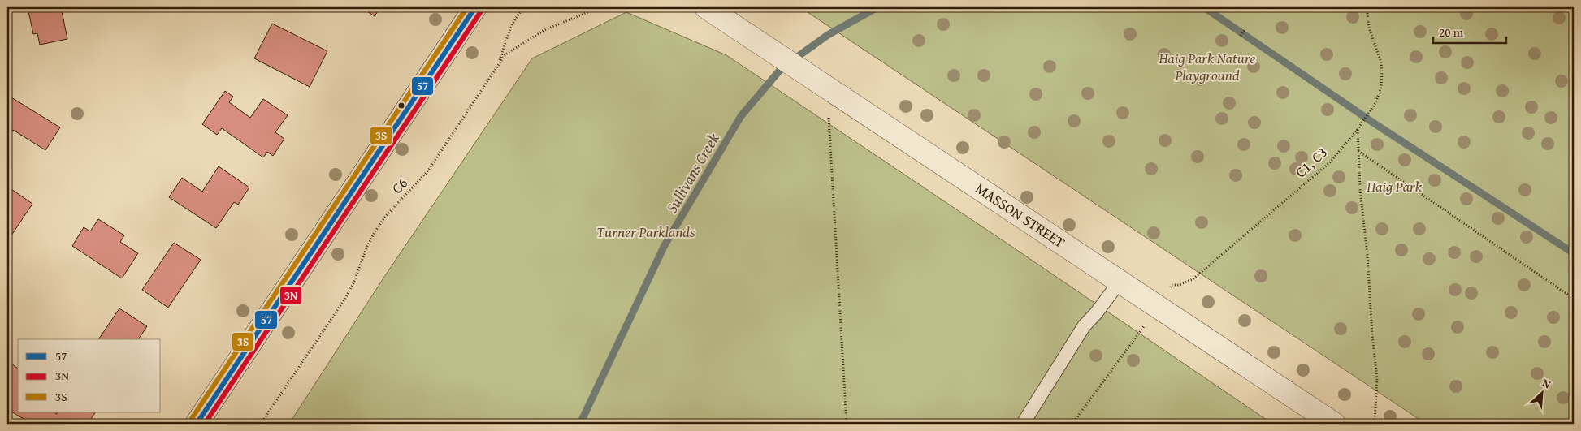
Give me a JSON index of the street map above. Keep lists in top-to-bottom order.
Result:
{
  "streets": {
    "street": ["MASSON STREET"],
    "path": ["C1, C3", "C6"]
  },
  "water": ["Sullivans Creek"],
  "parks": ["Haig Park Nature Playground", "Haig Park", "Turner Parklands"],
  "lines": ["transit line 57", "transit line 3S", "transit line 3N"],
  "legend": ["57", "3N", "3S"],
  "scale_bar": "20 m",
  "north": "top right"
}
